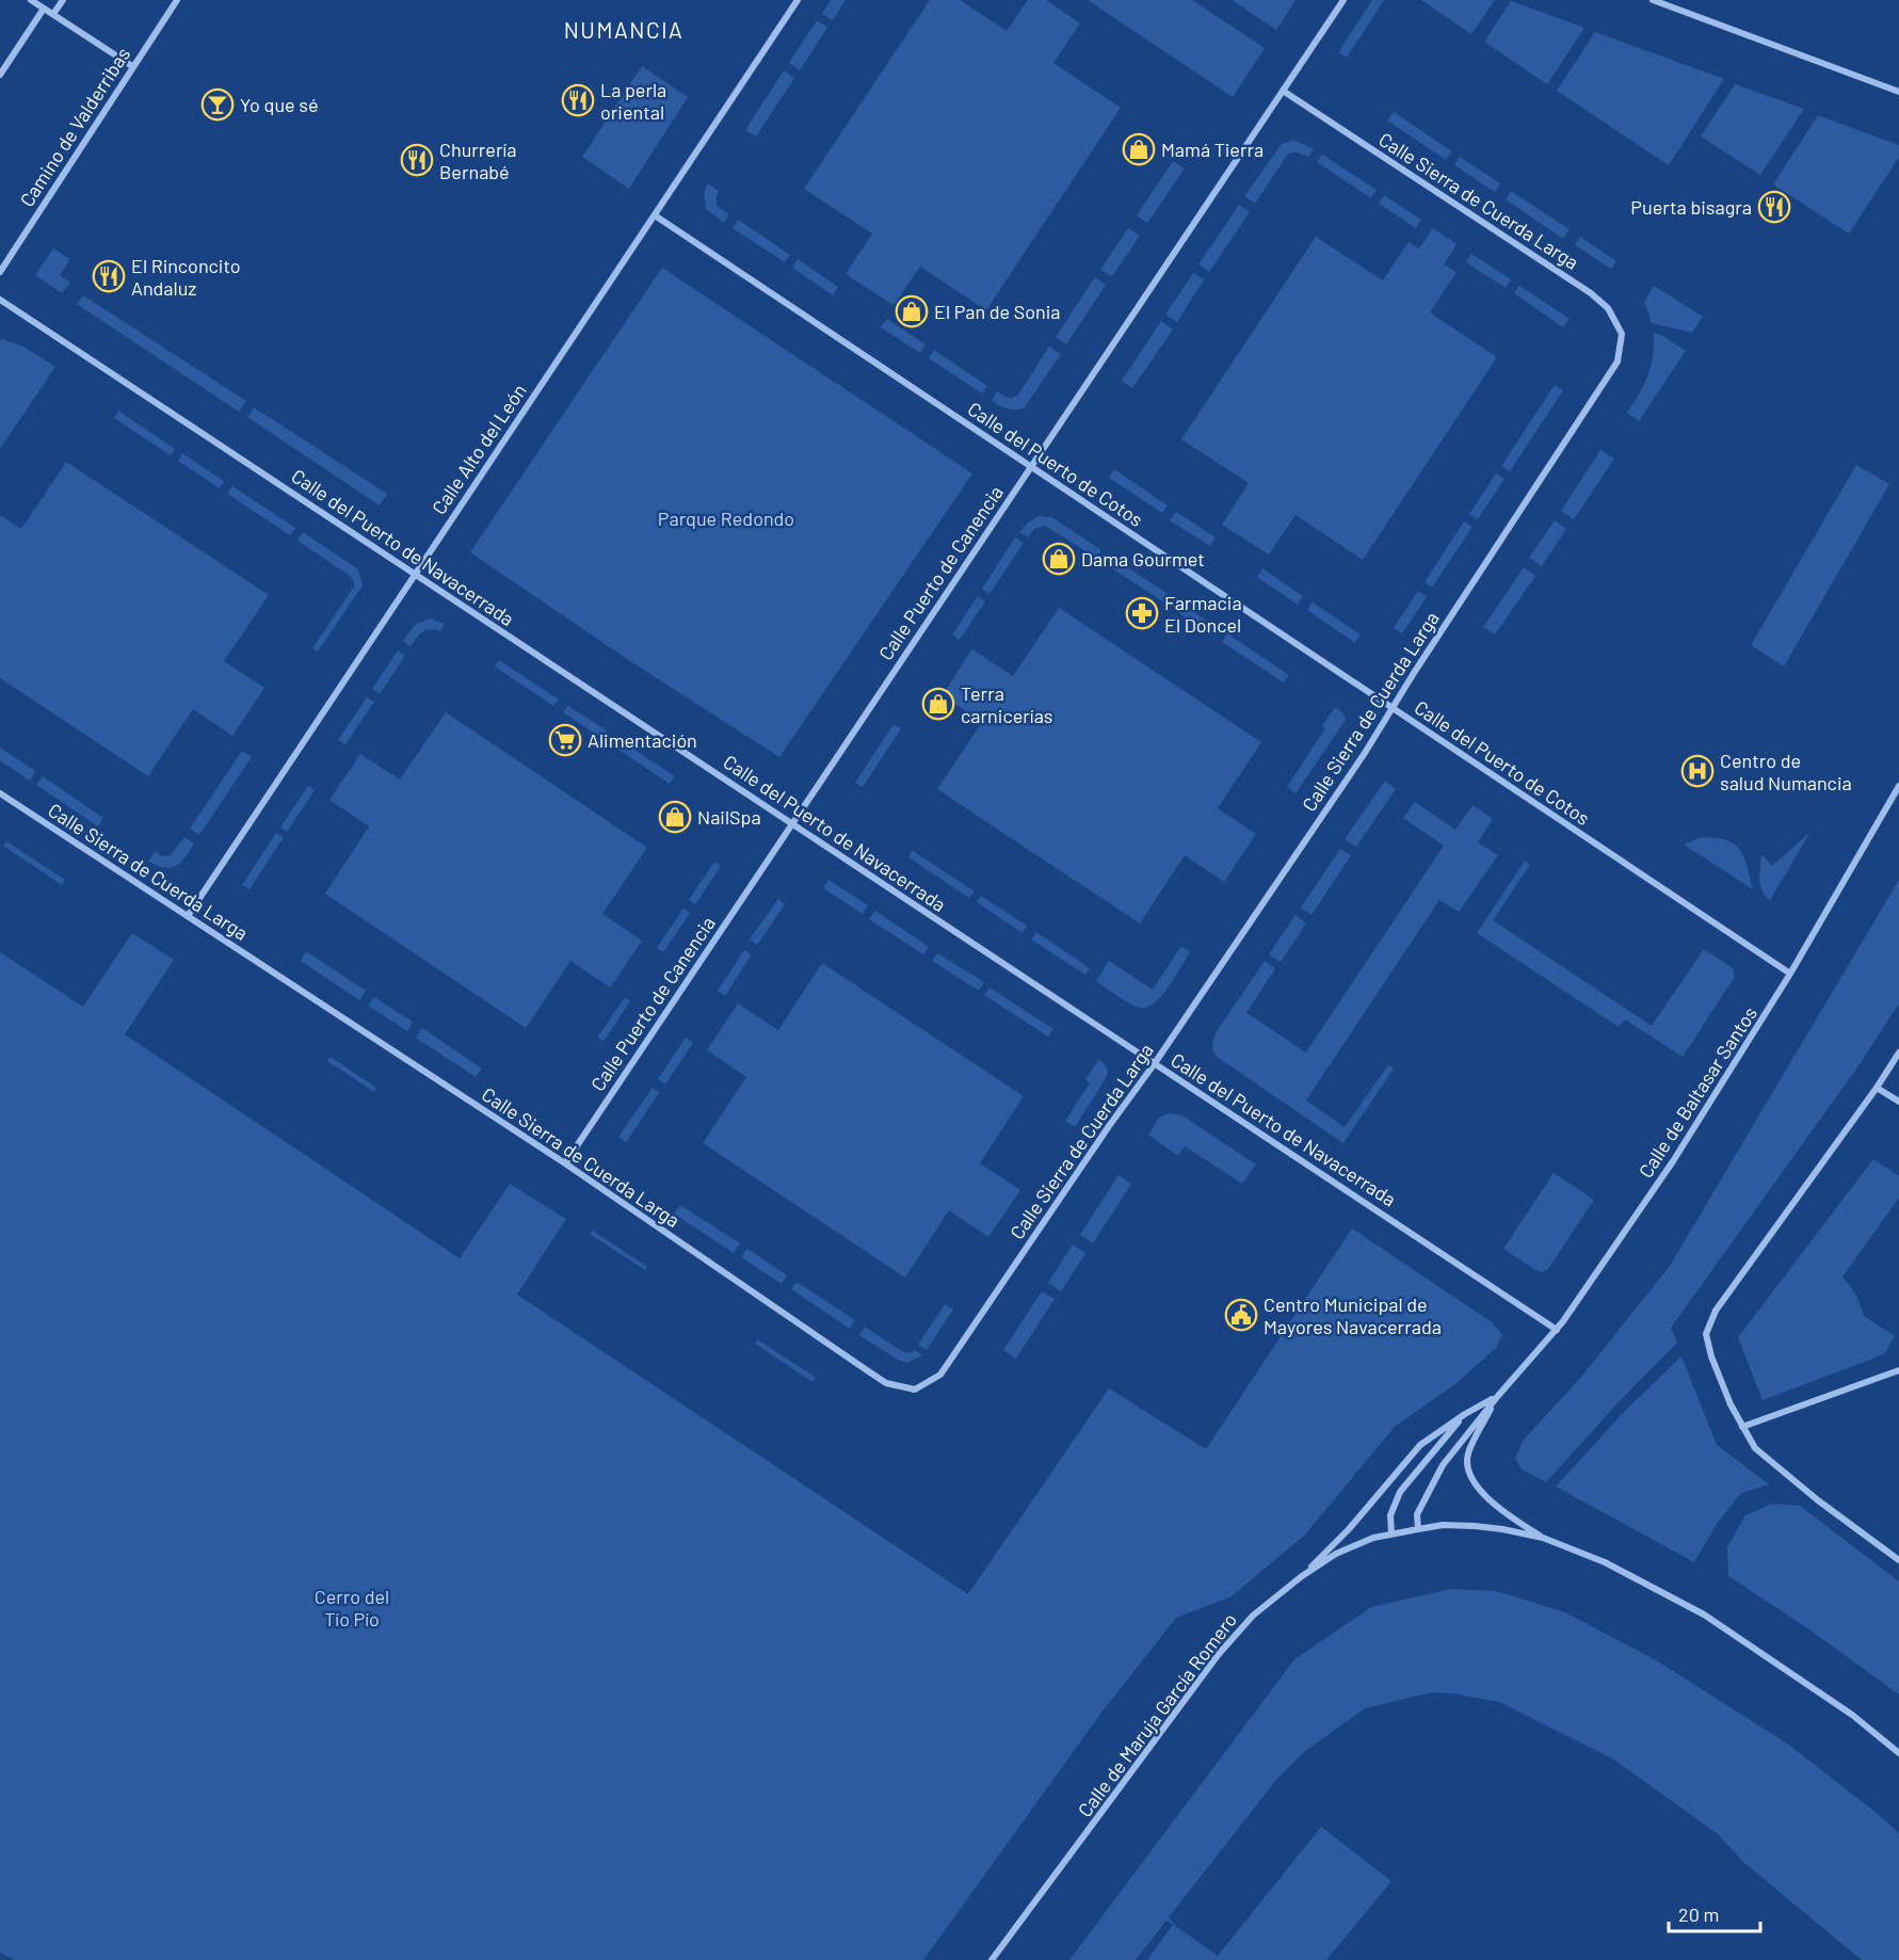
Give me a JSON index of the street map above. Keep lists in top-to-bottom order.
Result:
{
  "streets": {
    "street": [
      "Camino de Valderribas",
      "Calle Sierra de Cuerda Larga",
      "Calle Alto del León",
      "Calle del Puerto de Cotos",
      "Calle del Puerto de Navacerrada",
      "Calle Puerto de Canencia",
      "Calle de Baltasar Santos",
      "Calle de Maruja García Romero"
    ]
  },
  "crossings": [
    ["Calle Sierra de Cuerda Larga", "Calle Alto del León"],
    ["Calle Sierra de Cuerda Larga", "Calle del Puerto de Cotos"],
    ["Calle Sierra de Cuerda Larga", "Calle del Puerto de Navacerrada"],
    ["Calle Sierra de Cuerda Larga", "Calle Puerto de Canencia"],
    ["Calle Alto del León", "Calle del Puerto de Cotos"],
    ["Calle Alto del León", "Calle del Puerto de Navacerrada"],
    ["Calle del Puerto de Cotos", "Calle Puerto de Canencia"],
    ["Calle del Puerto de Cotos", "Calle de Baltasar Santos"],
    ["Calle del Puerto de Navacerrada", "Calle Puerto de Canencia"],
    ["Calle del Puerto de Navacerrada", "Calle de Baltasar Santos"],
    ["Calle de Baltasar Santos", "Calle de Maruja García Romero"]
  ],
  "districts": ["NUMANCIA"],
  "parks": ["Parque Redondo", "Cerro del Tío Pío"],
  "places": {
    "restaurant": [
      "La perla oriental",
      "Churrería Bernabé",
      "Puerta bisagra",
      "El Rinconcito Andaluz"
    ],
    "bar": ["Yo que sé"],
    "shop": [
      "Mamá Tierra",
      "El Pan de Sonia",
      "Dama Gourmet",
      "Terra carnicerías",
      "NailSpa"
    ],
    "pharmacy": ["Farmacia El Doncel"],
    "supermarket": ["Alimentación"],
    "hospital": ["Centro de salud Numancia"],
    "public building": ["Centro Municipal de Mayores Navacerrada"]
  },
  "scale_bar": "20 m"
}
